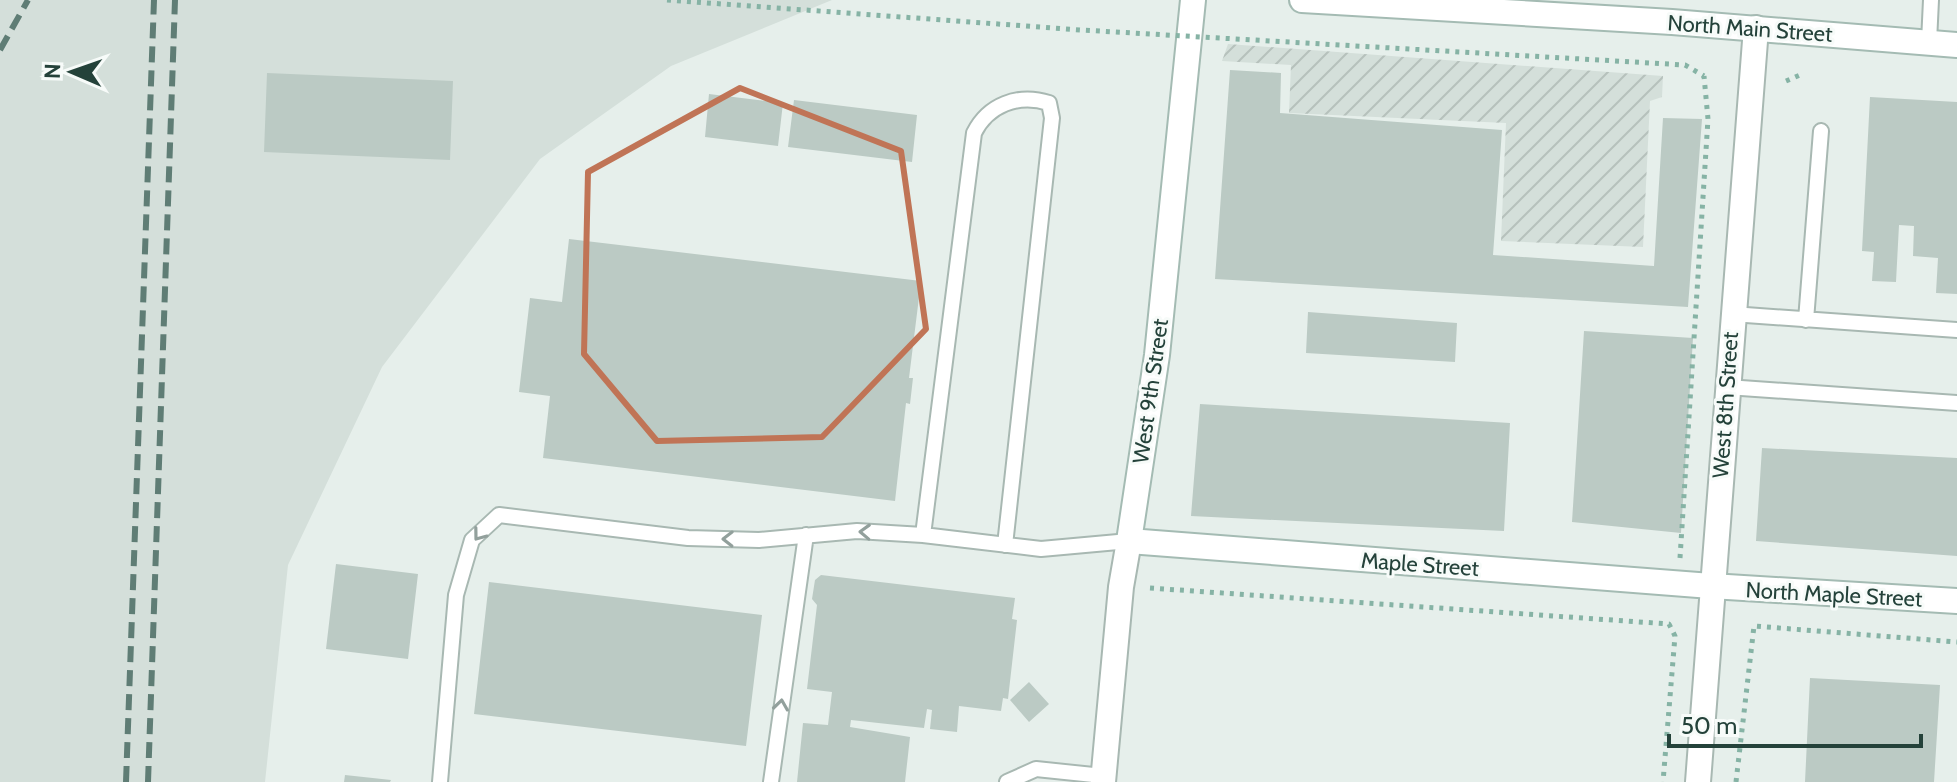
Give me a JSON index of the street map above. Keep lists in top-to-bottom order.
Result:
{
  "streets": {
    "street": [
      "North Main Street",
      "West 9th Street",
      "West 8th Street",
      "Maple Street",
      "North Maple Street"
    ]
  },
  "crossings": [
    ["North Main Street", "West 8th Street"],
    ["West 9th Street", "Maple Street"],
    ["West 8th Street", "Maple Street"],
    ["West 8th Street", "North Maple Street"],
    ["Maple Street", "North Maple Street"]
  ],
  "scale_bar": "50 m",
  "north": "left"
}
